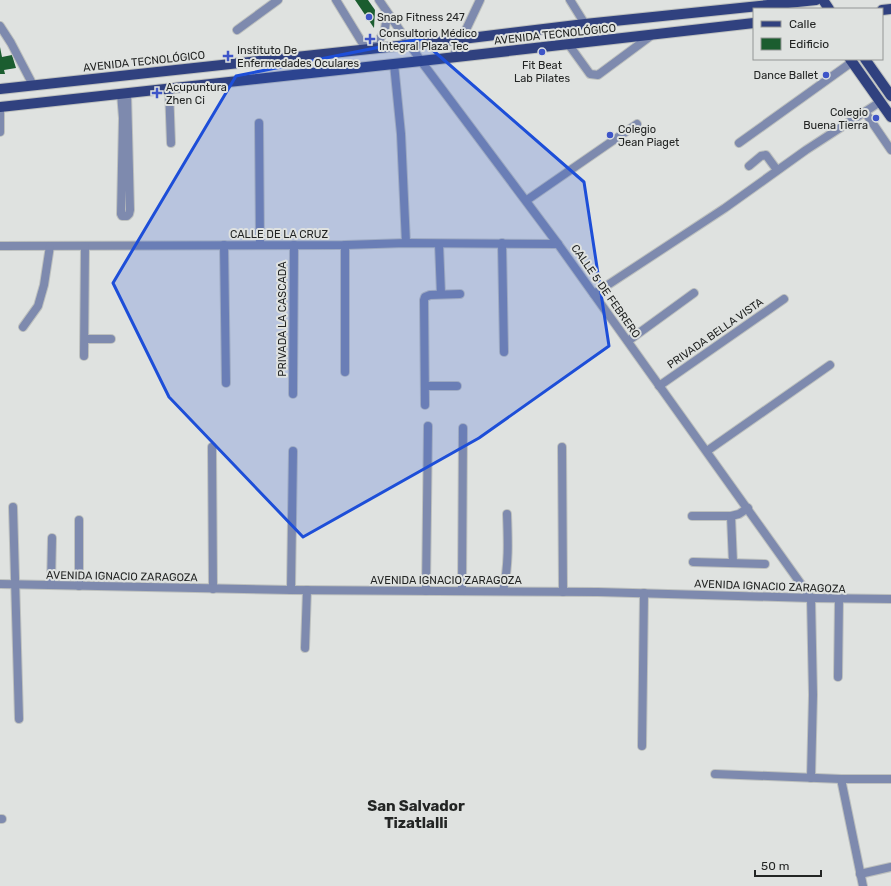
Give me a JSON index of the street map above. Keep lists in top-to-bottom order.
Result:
{
  "streets": {
    "main road": ["AVENIDA TECNOLÓGICO"],
    "street": [
      "CALLE DE LA CRUZ",
      "CALLE 5 DE FEBRERO",
      "PRIVADA LA CASCADA",
      "PRIVADA BELLA VISTA",
      "AVENIDA IGNACIO ZARAGOZA"
    ]
  },
  "crossings": [
    ["AVENIDA TECNOLÓGICO", "CALLE 5 DE FEBRERO"],
    ["CALLE DE LA CRUZ", "CALLE 5 DE FEBRERO"],
    ["CALLE DE LA CRUZ", "PRIVADA LA CASCADA"],
    ["CALLE 5 DE FEBRERO", "PRIVADA BELLA VISTA"],
    ["CALLE 5 DE FEBRERO", "AVENIDA IGNACIO ZARAGOZA"]
  ],
  "districts": ["San Salvador Tizatlalli"],
  "places": {
    "other": [
      "Snap Fitness 247",
      "Fit Beat Lab Pilates",
      "Dance Ballet",
      "Colegio Buena Tierra",
      "Colegio Jean Piaget"
    ],
    "health": ["Consultorio Médico Integral Plaza Tec", "Instituto De Enfermedades Oculares", "Acupuntura Zhen Ci"]
  },
  "legend": ["Calle", "Edificio"],
  "scale_bar": "50 m"
}
